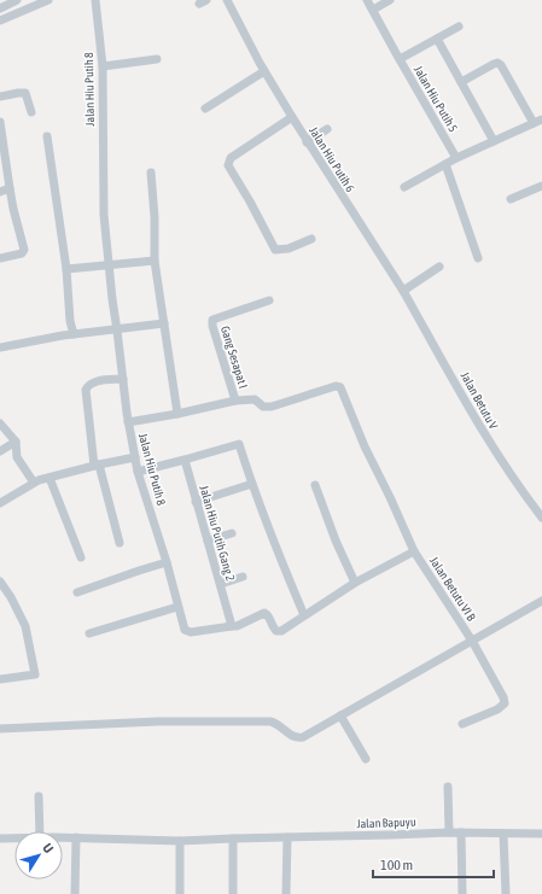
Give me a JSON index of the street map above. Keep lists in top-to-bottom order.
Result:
{
  "streets": {
    "street": [
      "Jalan Hiu Putih 8",
      "Jalan Hiu Putih 5",
      "Jalan Hiu Putih 6",
      "Gang Sesapat I",
      "Jalan Betutu V",
      "Jalan Hiu Putih Gang 2",
      "Jalan Betutu VI B",
      "Jalan Bapuyu"
    ]
  },
  "crossings": [
    ["Jalan Hiu Putih 8", "Jalan Hiu Putih Gang 2"],
    ["Jalan Hiu Putih 6", "Jalan Betutu V"],
    ["Gang Sesapat I", "Jalan Betutu VI B"]
  ],
  "scale_bar": "100 m",
  "north": "top right"
}
